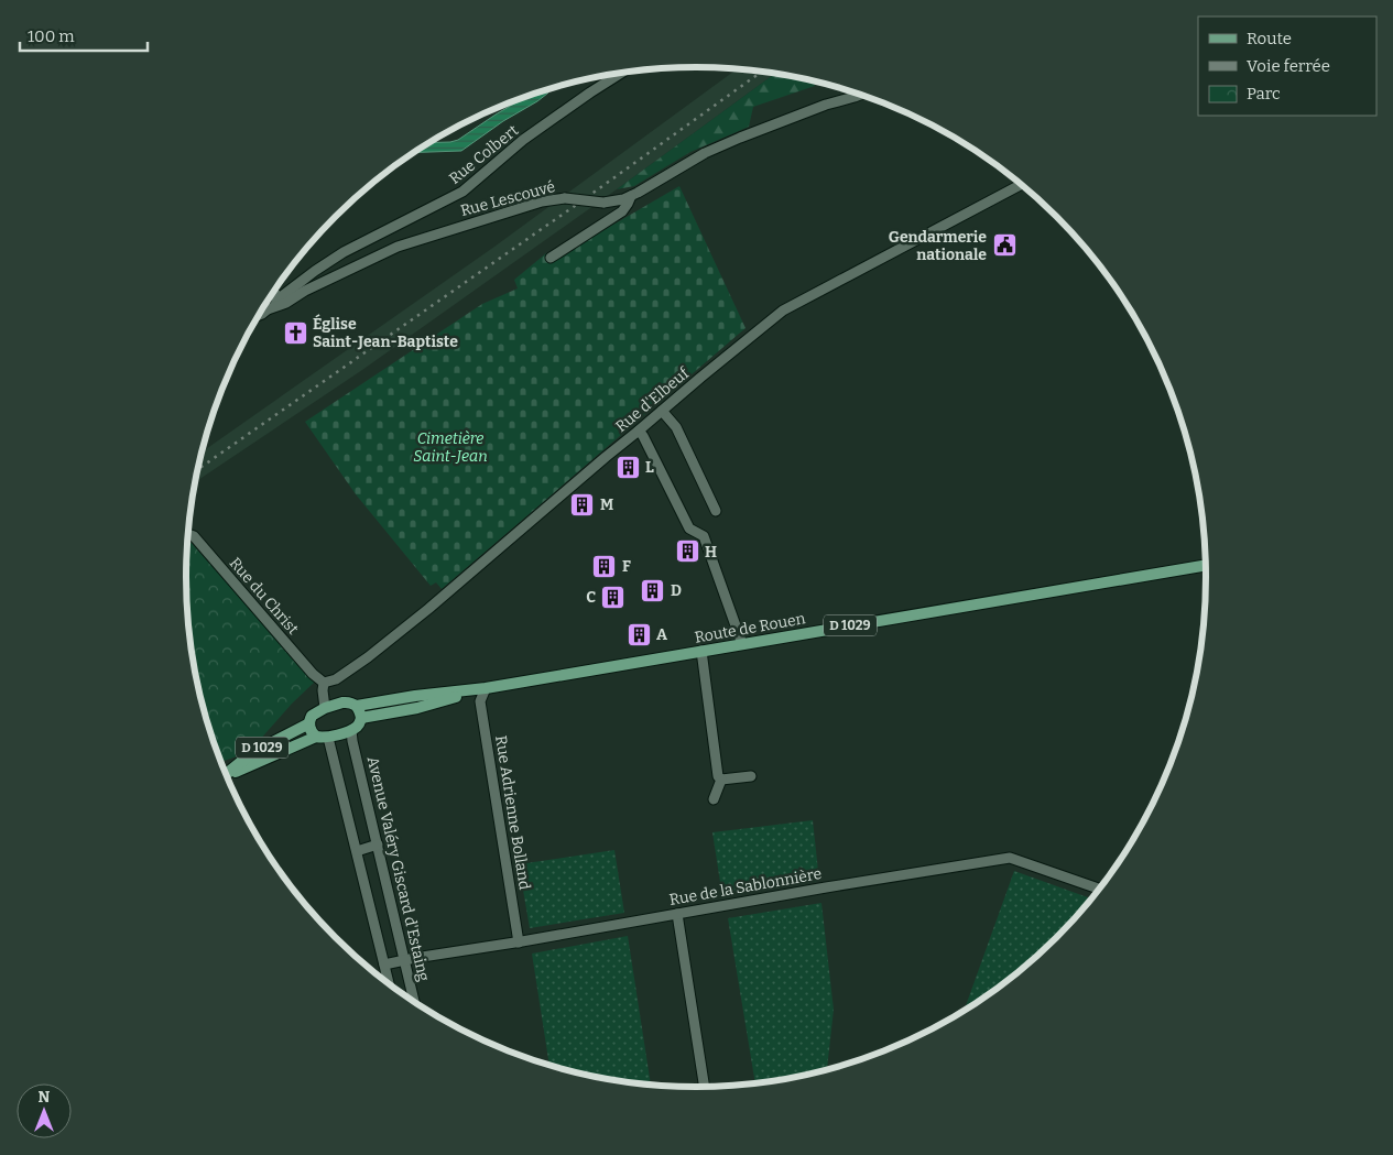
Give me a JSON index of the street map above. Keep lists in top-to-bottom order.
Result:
{
  "streets": {
    "main road": ["D 1029", "Route de Rouen"],
    "street": [
      "Rue Colbert",
      "Rue Lescouvé",
      "Rue d'Elbeuf",
      "Rue du Christ",
      "Rue Adrienne Bolland",
      "Avenue Valéry Giscard d'Estaing",
      "Rue de la Sablonnière"
    ]
  },
  "crossings": [
    ["Rue Colbert", "Rue Lescouvé"],
    ["Rue d'Elbeuf", "Rue du Christ"],
    ["Route de Rouen", "Rue Adrienne Bolland"],
    ["Rue Adrienne Bolland", "Rue de la Sablonnière"],
    ["Avenue Valéry Giscard d'Estaing", "Rue de la Sablonnière"]
  ],
  "parks": ["Cimetière Saint-Jean"],
  "places": {
    "public building": ["Gendarmerie nationale"],
    "church": ["Église Saint-Jean-Baptiste"],
    "building": [
      "L",
      "M",
      "H",
      "F",
      "D",
      "C",
      "A"
    ]
  },
  "legend": ["Route", "Voie ferrée", "Parc"],
  "scale_bar": "100 m",
  "north": "top"
}
